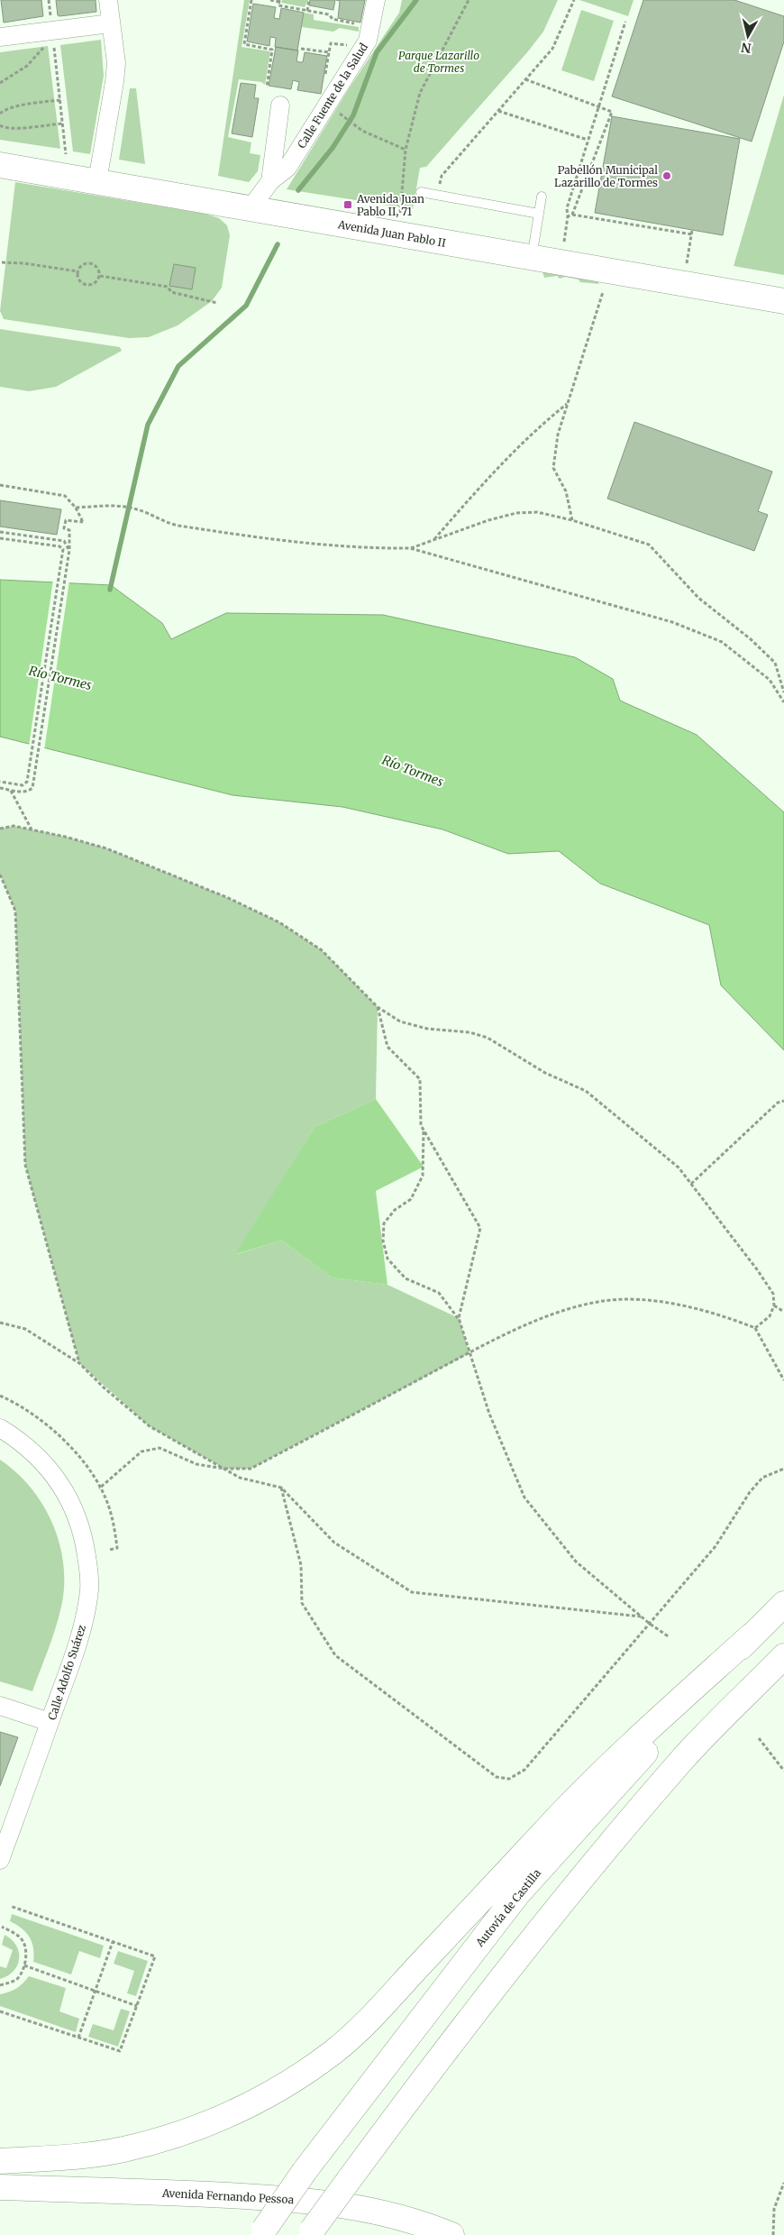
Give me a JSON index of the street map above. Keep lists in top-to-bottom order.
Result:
{
  "streets": {
    "main road": ["Avenida Juan Pablo II", "Autovía de Castilla", "Avenida Fernando Pessoa"],
    "street": ["Calle Fuente de la Salud", "Calle Adolfo Suárez"]
  },
  "crossings": [
    ["Calle Fuente de la Salud", "Avenida Juan Pablo II"]
  ],
  "water": ["Río Tormes"],
  "parks": ["Parque Lazarillo de Tormes"],
  "places": {
    "other": ["Pabellón Municipal Lazarillo de Tormes"],
    "transit": ["Avenida Juan Pablo II, 71"]
  },
  "north": "bottom"
}
